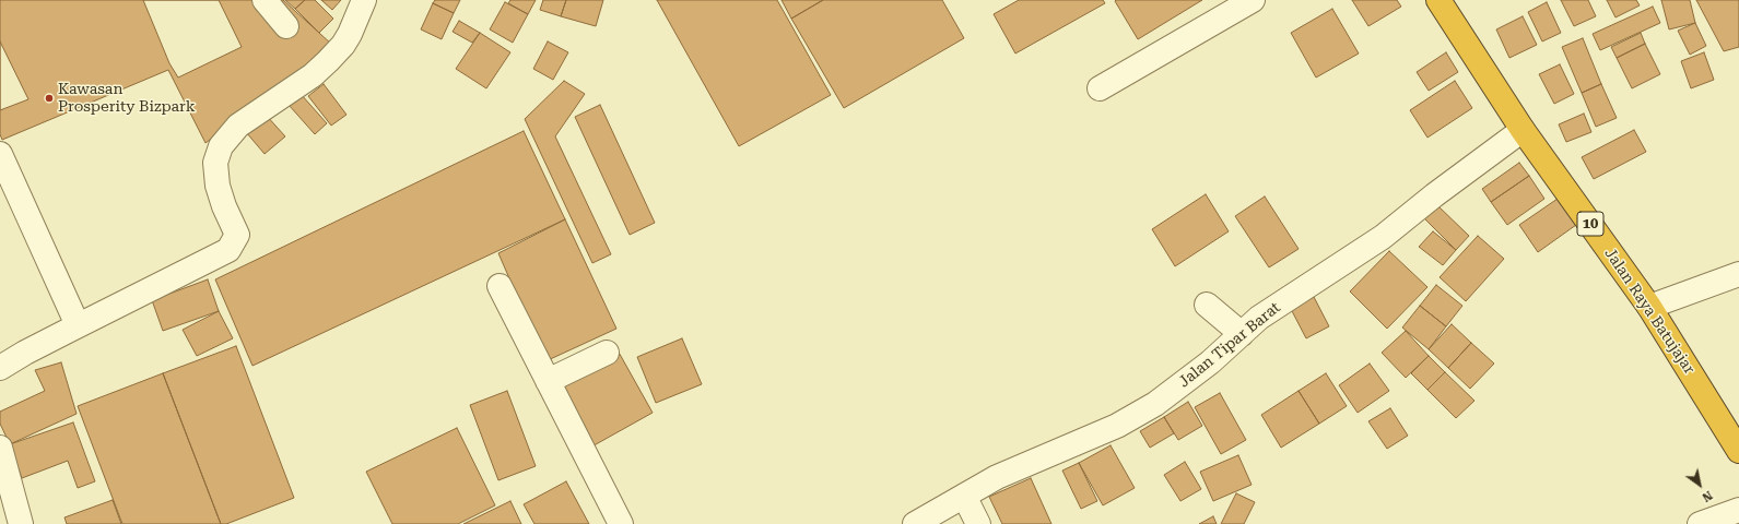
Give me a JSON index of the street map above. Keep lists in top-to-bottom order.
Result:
{
  "streets": {
    "highway": ["10", "Jalan Raya Batujajar"],
    "street": ["Jalan Tipar Barat"]
  },
  "crossings": [
    ["Jalan Raya Batujajar", "Jalan Tipar Barat"]
  ],
  "places": ["Kawasan Prosperity Bizpark"],
  "north": "bottom right"
}
